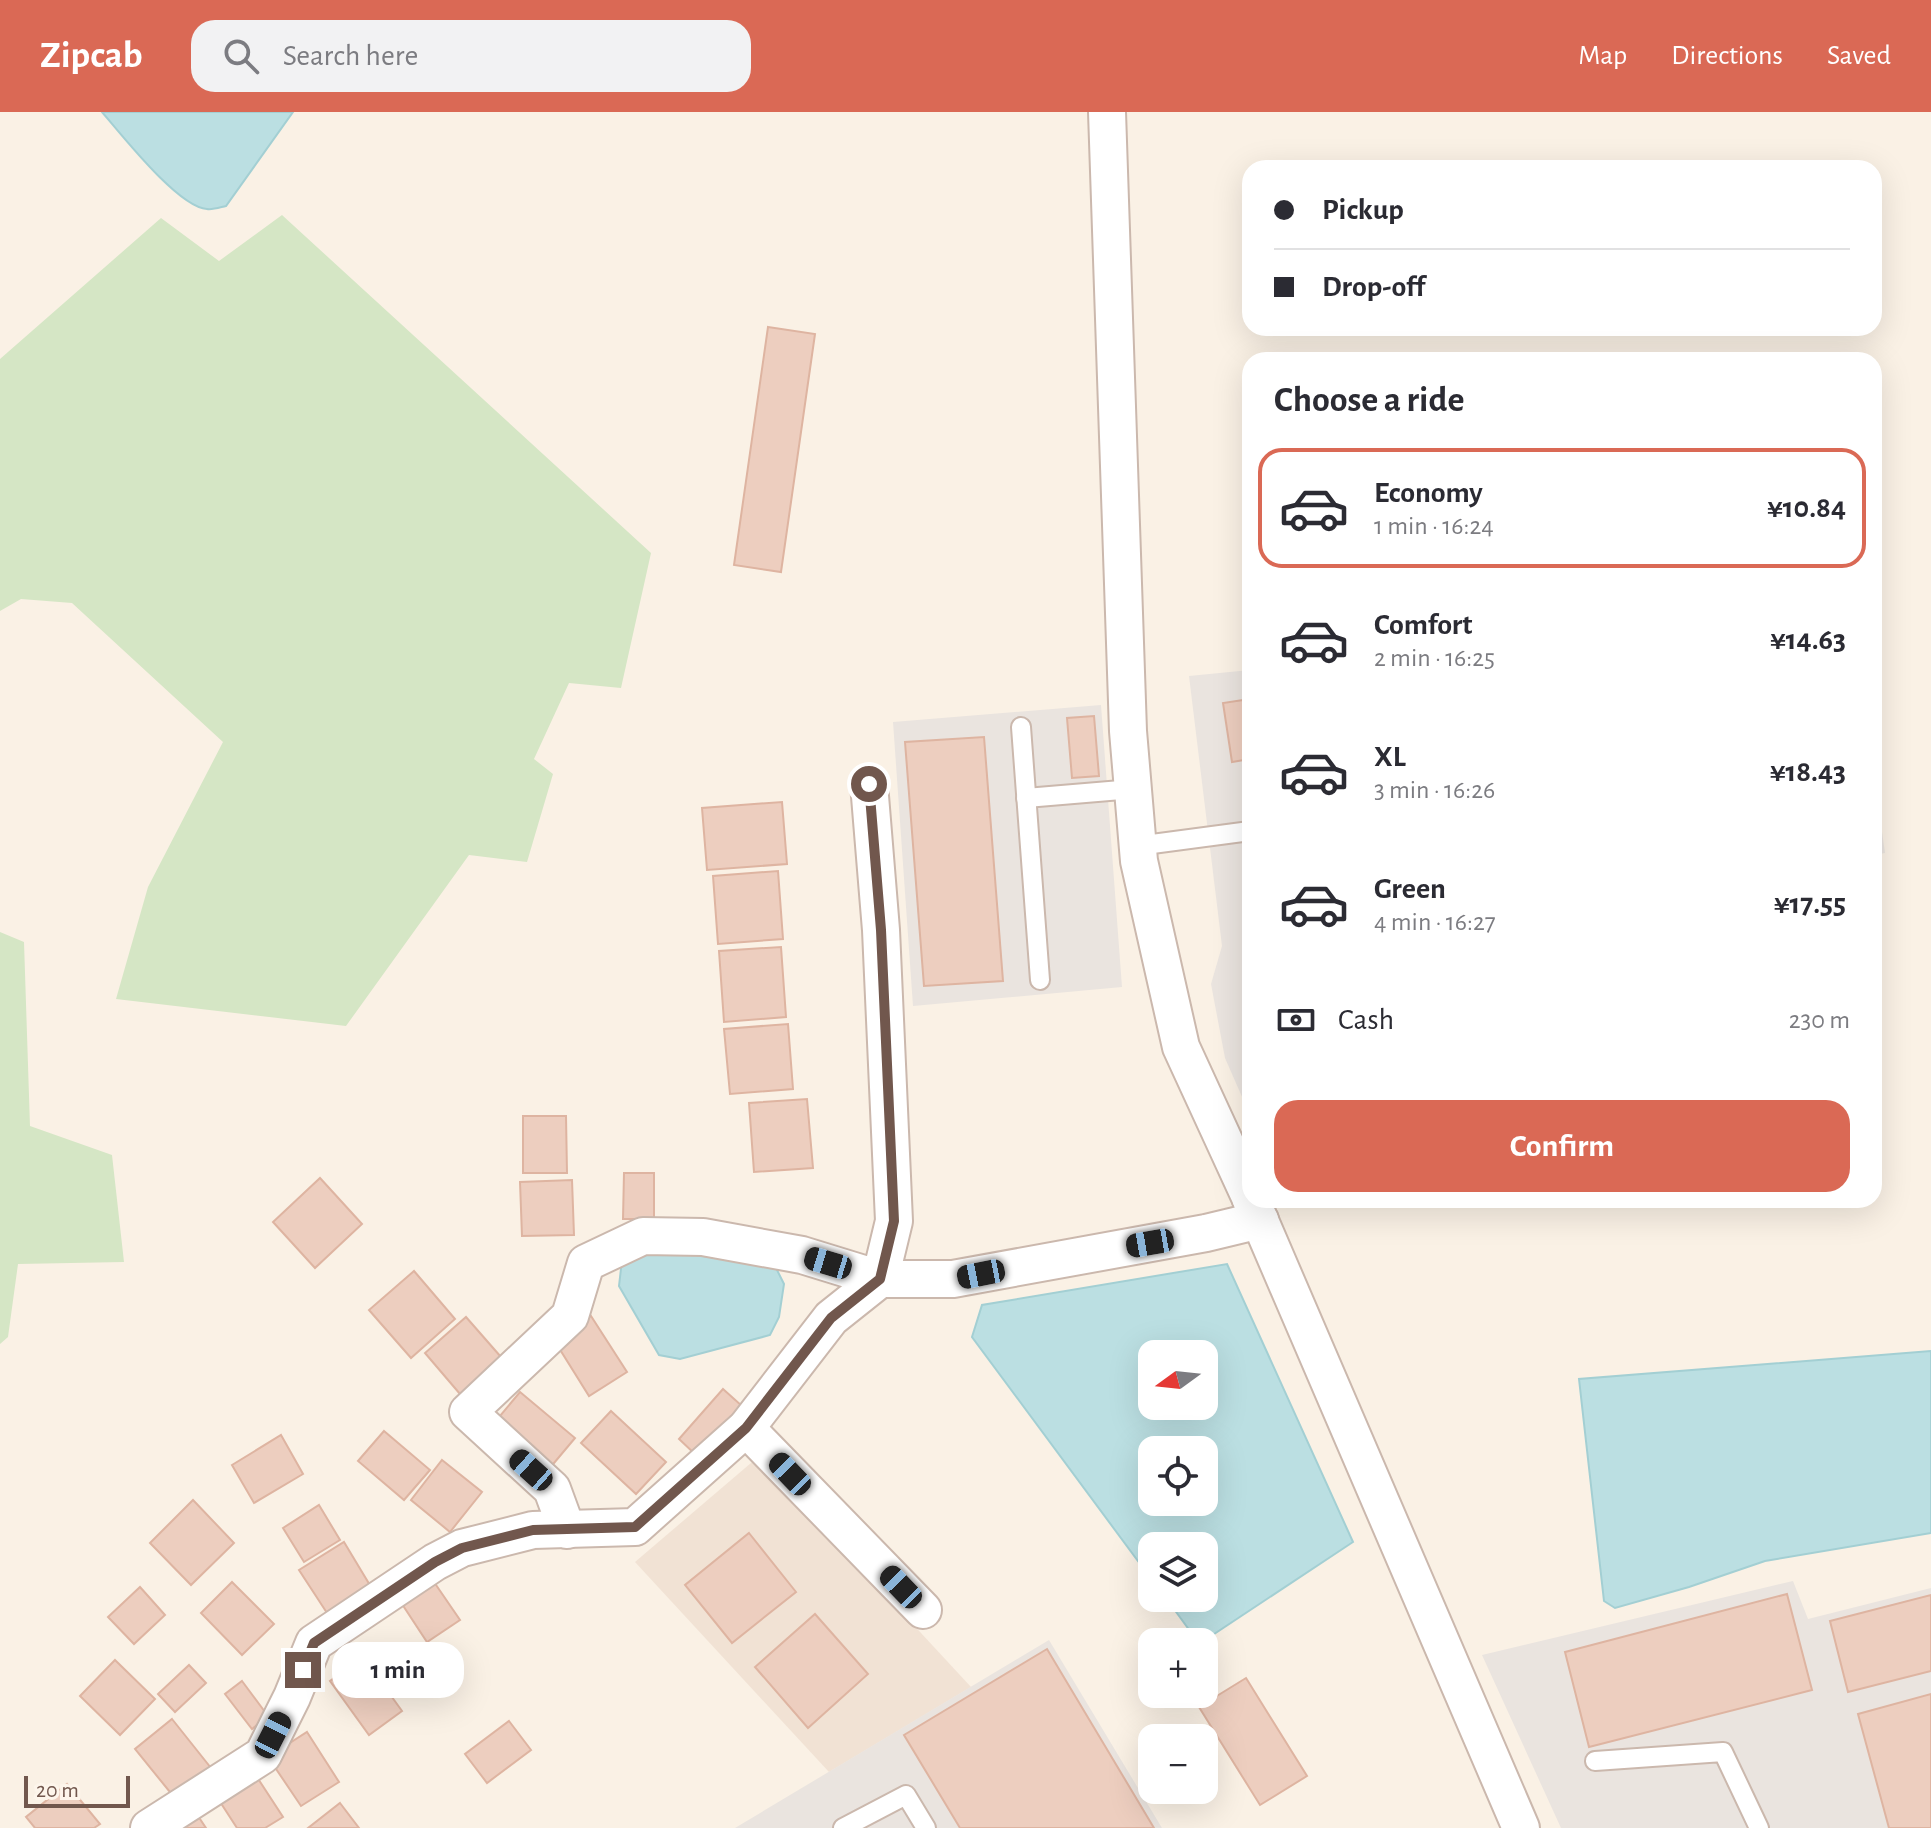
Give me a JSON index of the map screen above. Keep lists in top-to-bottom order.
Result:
{
  "scale_bar": "20 m",
  "north": "left",
  "page": {
    "header": "Zipcab",
    "search": "Search here",
    "nav": ["Map", "Directions", "Saved"],
    "banner": ["Pickup", "Drop-off"],
    "heading": "Choose a ride",
    "list": [
      {
        "name": "Economy",
        "note": "1 min · 16:24",
        "value": "¥10.84"
      },
      {
        "name": "Comfort",
        "note": "2 min · 16:25",
        "value": "¥14.63"
      },
      {
        "name": "XL",
        "note": "3 min · 16:26",
        "value": "¥18.43"
      },
      {
        "name": "Green",
        "note": "4 min · 16:27",
        "value": "¥17.55"
      }
    ],
    "pay": ["Cash", "230 m"],
    "buttons": "Confirm",
    "map_buttons": ["+", "−"],
    "bubble": "1 min",
    "scale": "20 m"
  }
}
